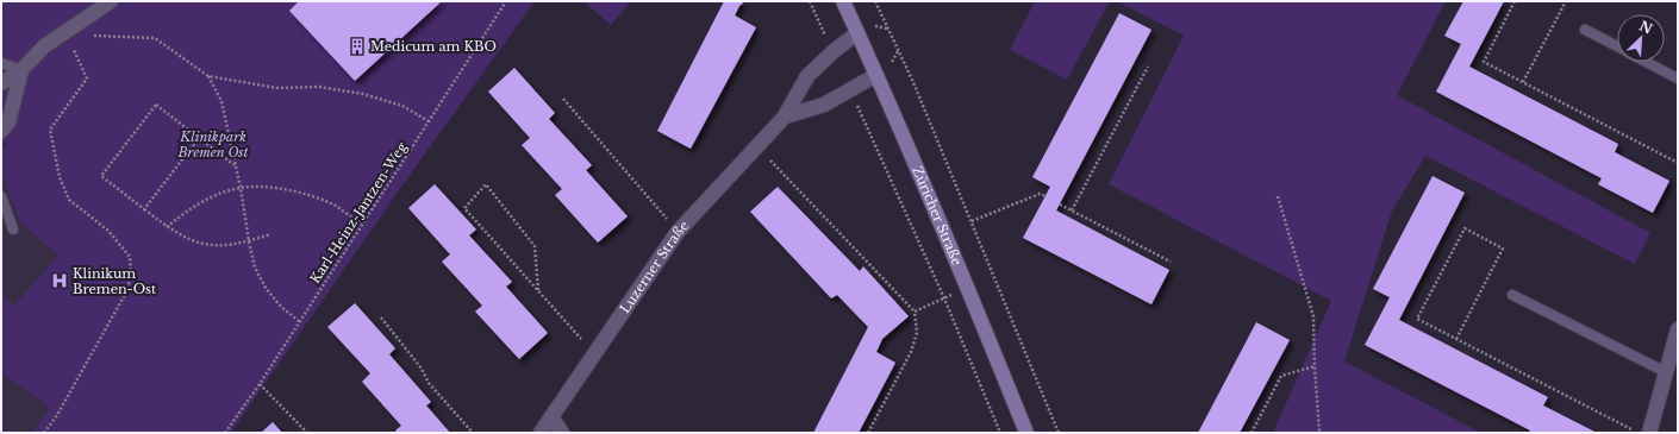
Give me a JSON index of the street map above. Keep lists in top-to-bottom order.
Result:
{
  "streets": {
    "main road": ["Züricher Straße"],
    "street": ["Luzerner Straße"],
    "path": ["Karl-Heinz-Jantzen-Weg"]
  },
  "crossings": [
    ["Züricher Straße", "Luzerner Straße"]
  ],
  "parks": ["Klinikpark Bremen Ost"],
  "places": {
    "building": ["Medicum am KBO"],
    "hospital": ["Klinikum Bremen-Ost"]
  },
  "north": "top right"
}
